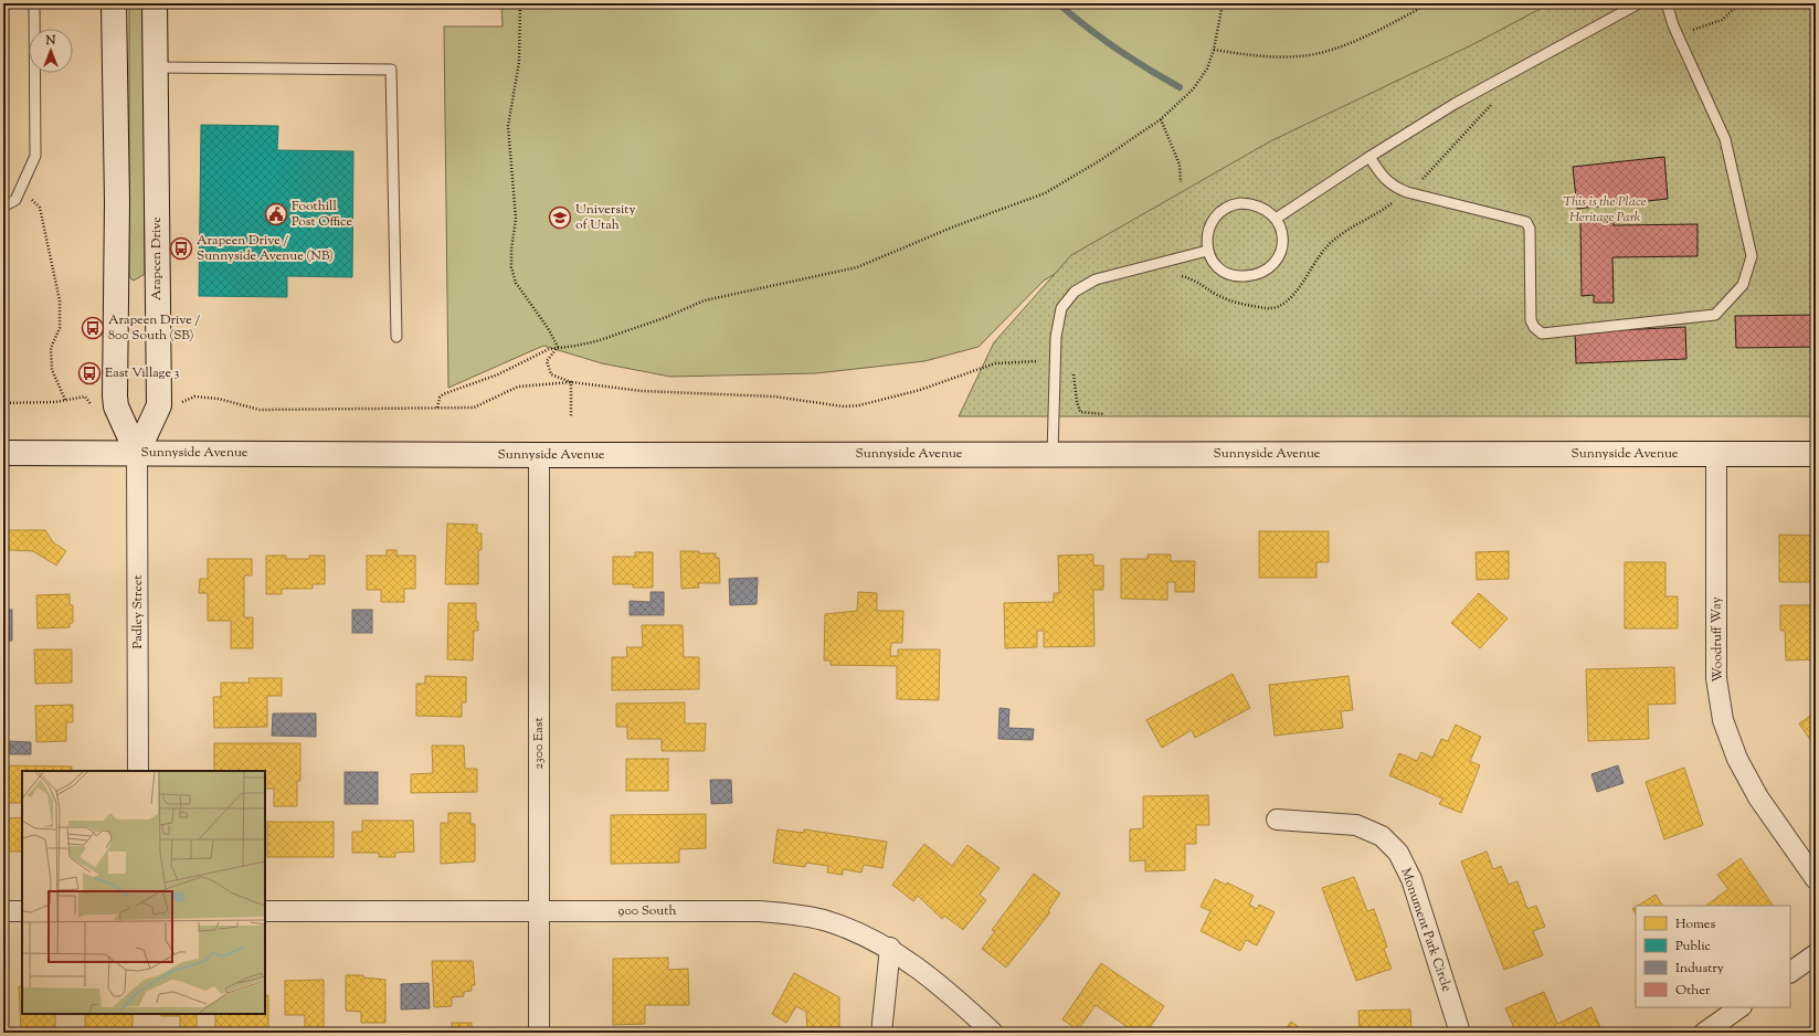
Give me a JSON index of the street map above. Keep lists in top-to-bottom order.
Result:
{
  "streets": {
    "main road": ["Arapeen Drive", "Sunnyside Avenue"],
    "street": [
      "Padley Street",
      "Woodruff Way",
      "2300 East",
      "900 South",
      "Monument Park Circle"
    ]
  },
  "crossings": [
    ["Arapeen Drive", "Sunnyside Avenue"],
    ["Arapeen Drive", "Padley Street"],
    ["Sunnyside Avenue", "Padley Street"],
    ["Sunnyside Avenue", "Woodruff Way"],
    ["Sunnyside Avenue", "2300 East"],
    ["2300 East", "900 South"]
  ],
  "parks": ["This is the Place Heritage Park"],
  "places": {
    "public building": ["Foothill Post Office"],
    "school or university": ["University of Utah"],
    "bus stop": ["Arapeen Drive / Sunnyside Avenue (NB)", "Arapeen Drive / 800 South (SB)", "East Village 3"]
  },
  "legend": [
    "Homes",
    "Public",
    "Industry",
    "Other"
  ],
  "north": "top"
}
